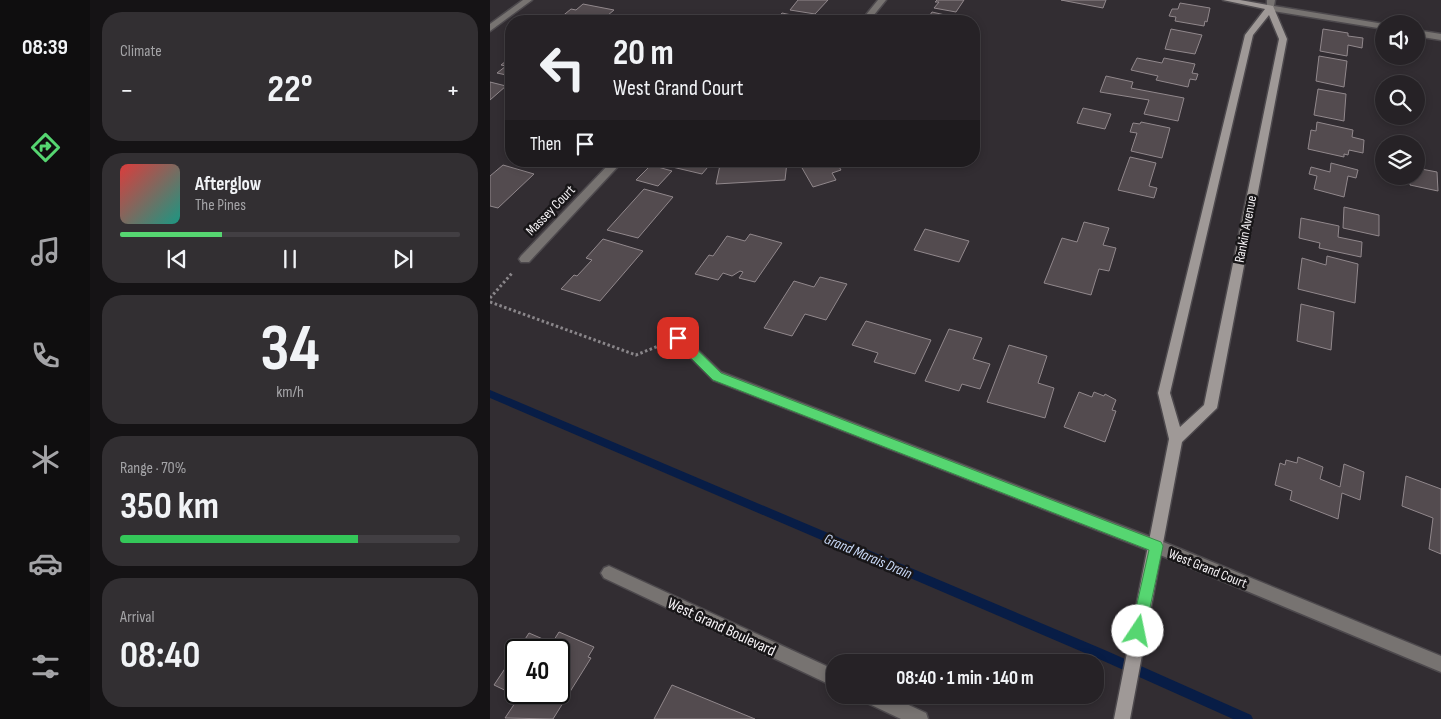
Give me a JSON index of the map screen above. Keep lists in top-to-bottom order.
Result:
{
  "streets": {
    "street": [
      "Massey Court",
      "Rankin Avenue",
      "West Grand Court",
      "West Grand Boulevard"
    ]
  },
  "water": ["Grand Marais Drain"],
  "page": {
    "tabs": "08:39",
    "tile": [
      "Climate",
      ["34", "km/h"],
      ["Range · 70%", "350 km"],
      ["Arrival", "08:40"]
    ],
    "turn": ["20 m", "West Grand Court"],
    "heat": ["−", "22°", "+"],
    "then": "Then",
    "song": ["Afterglow", "The Pines"],
    "limit": "40",
    "trip": "08:40 · 1 min · 140 m"
  }
}
